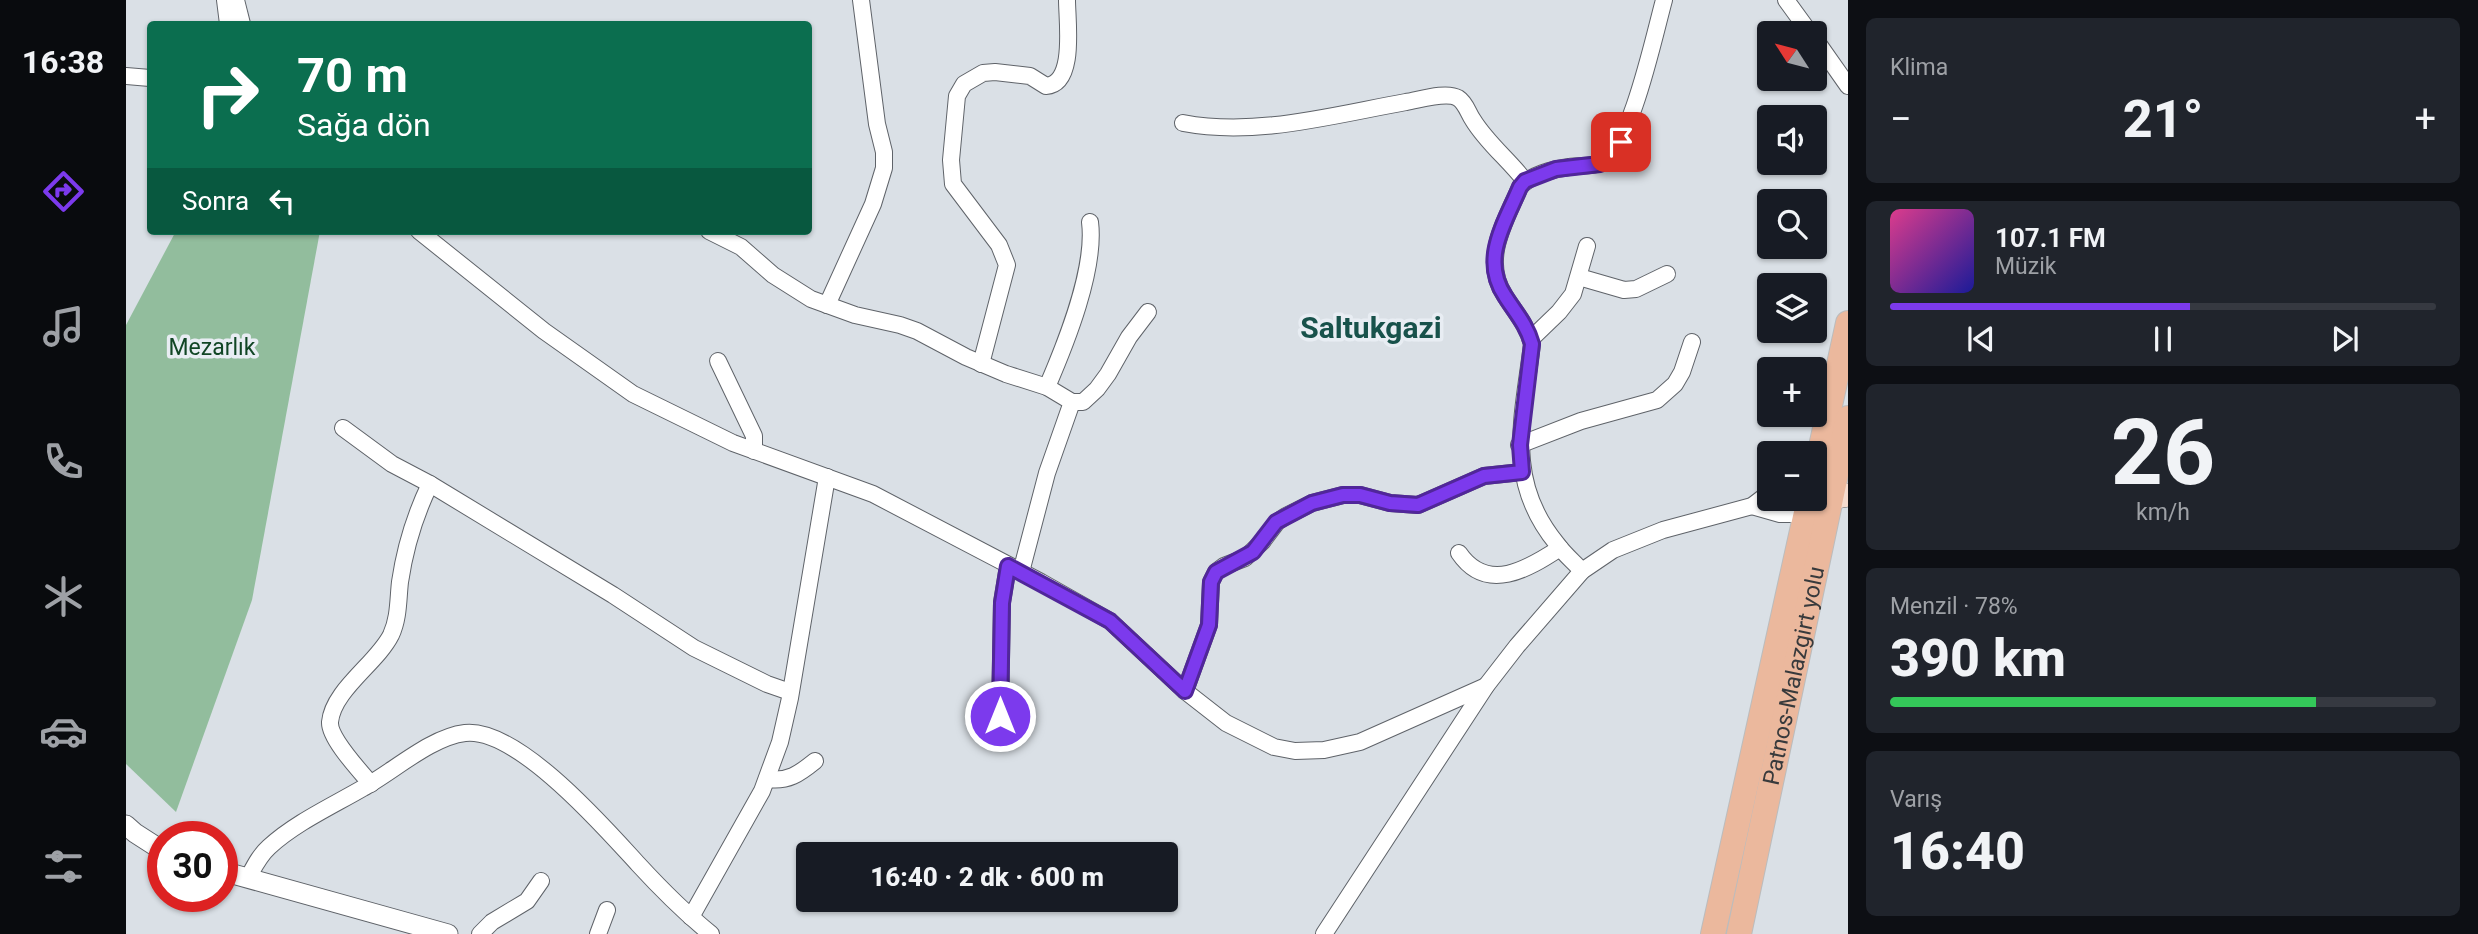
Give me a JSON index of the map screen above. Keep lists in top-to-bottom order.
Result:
{
  "streets": {
    "main road": ["Patnos-Malazgirt yolu"]
  },
  "districts": ["Saltukgazi"],
  "parks": ["Mezarlık"],
  "north": "top left",
  "page": {
    "tabs": "16:38",
    "tile": [
      "Klima",
      ["26", "km/h"],
      ["Menzil · 78%", "390 km"],
      ["Varış", "16:40"]
    ],
    "map_buttons": ["+", "−"],
    "turn": ["70 m", "Sağa dön"],
    "heat": ["−", "21°", "+"],
    "then": "Sonra",
    "song": ["107.1 FM", "Müzik"],
    "limit": "30",
    "trip": "16:40 · 2 dk · 600 m"
  }
}
